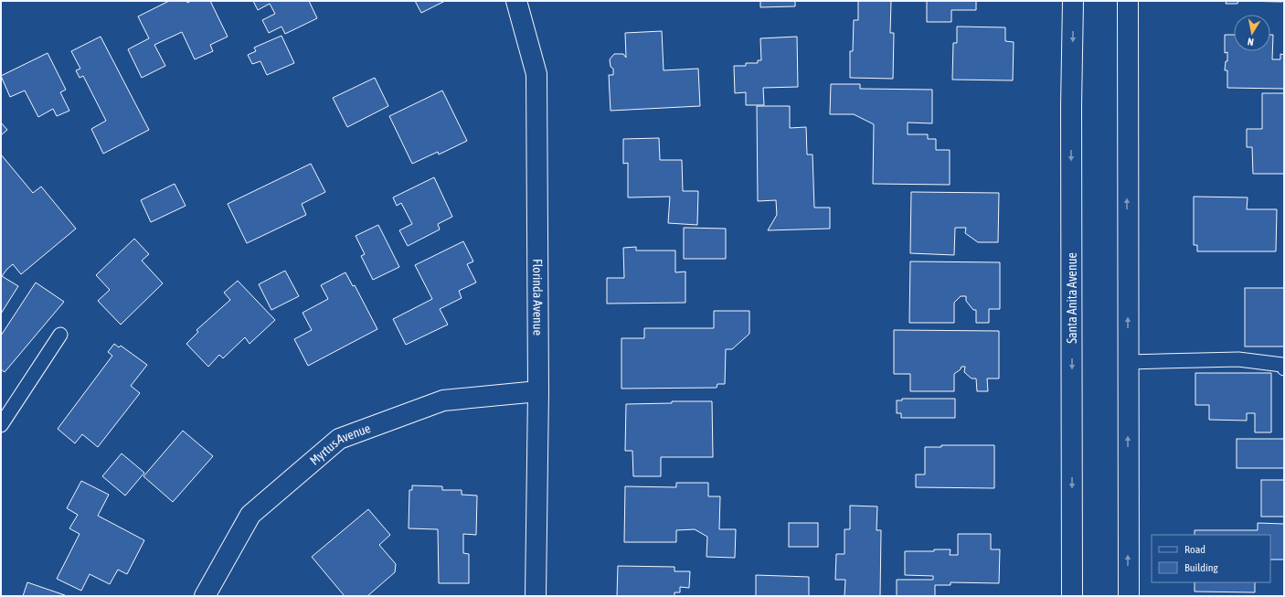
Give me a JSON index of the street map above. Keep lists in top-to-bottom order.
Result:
{
  "streets": {
    "main road": ["Florinda Avenue", "Santa Anita Avenue", "Myrtus Avenue"]
  },
  "crossings": [
    ["Florinda Avenue", "Myrtus Avenue"]
  ],
  "legend": ["Road", "Building"],
  "north": "bottom"
}
